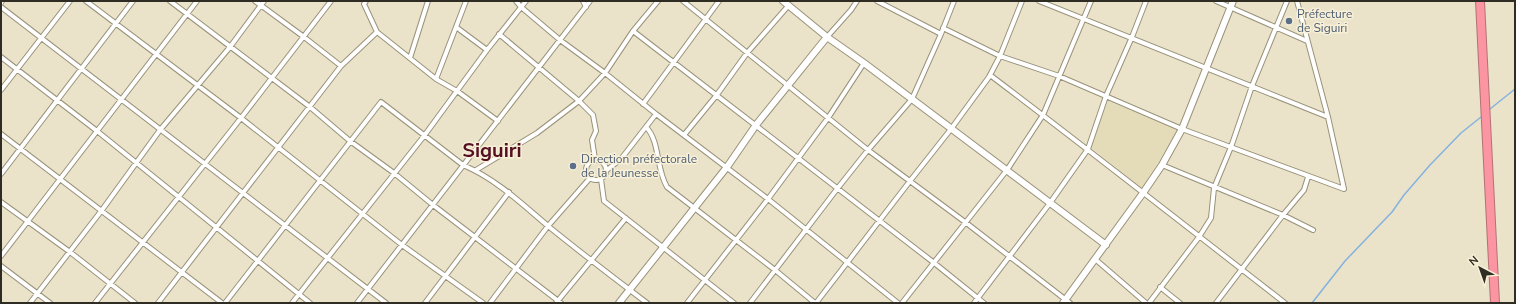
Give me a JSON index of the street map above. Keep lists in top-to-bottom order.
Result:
{
  "districts": ["Siguiri"],
  "places": ["Préfecture de Siguiri", "Direction préfectorale de la Jeunesse"],
  "north": "top left"
}
